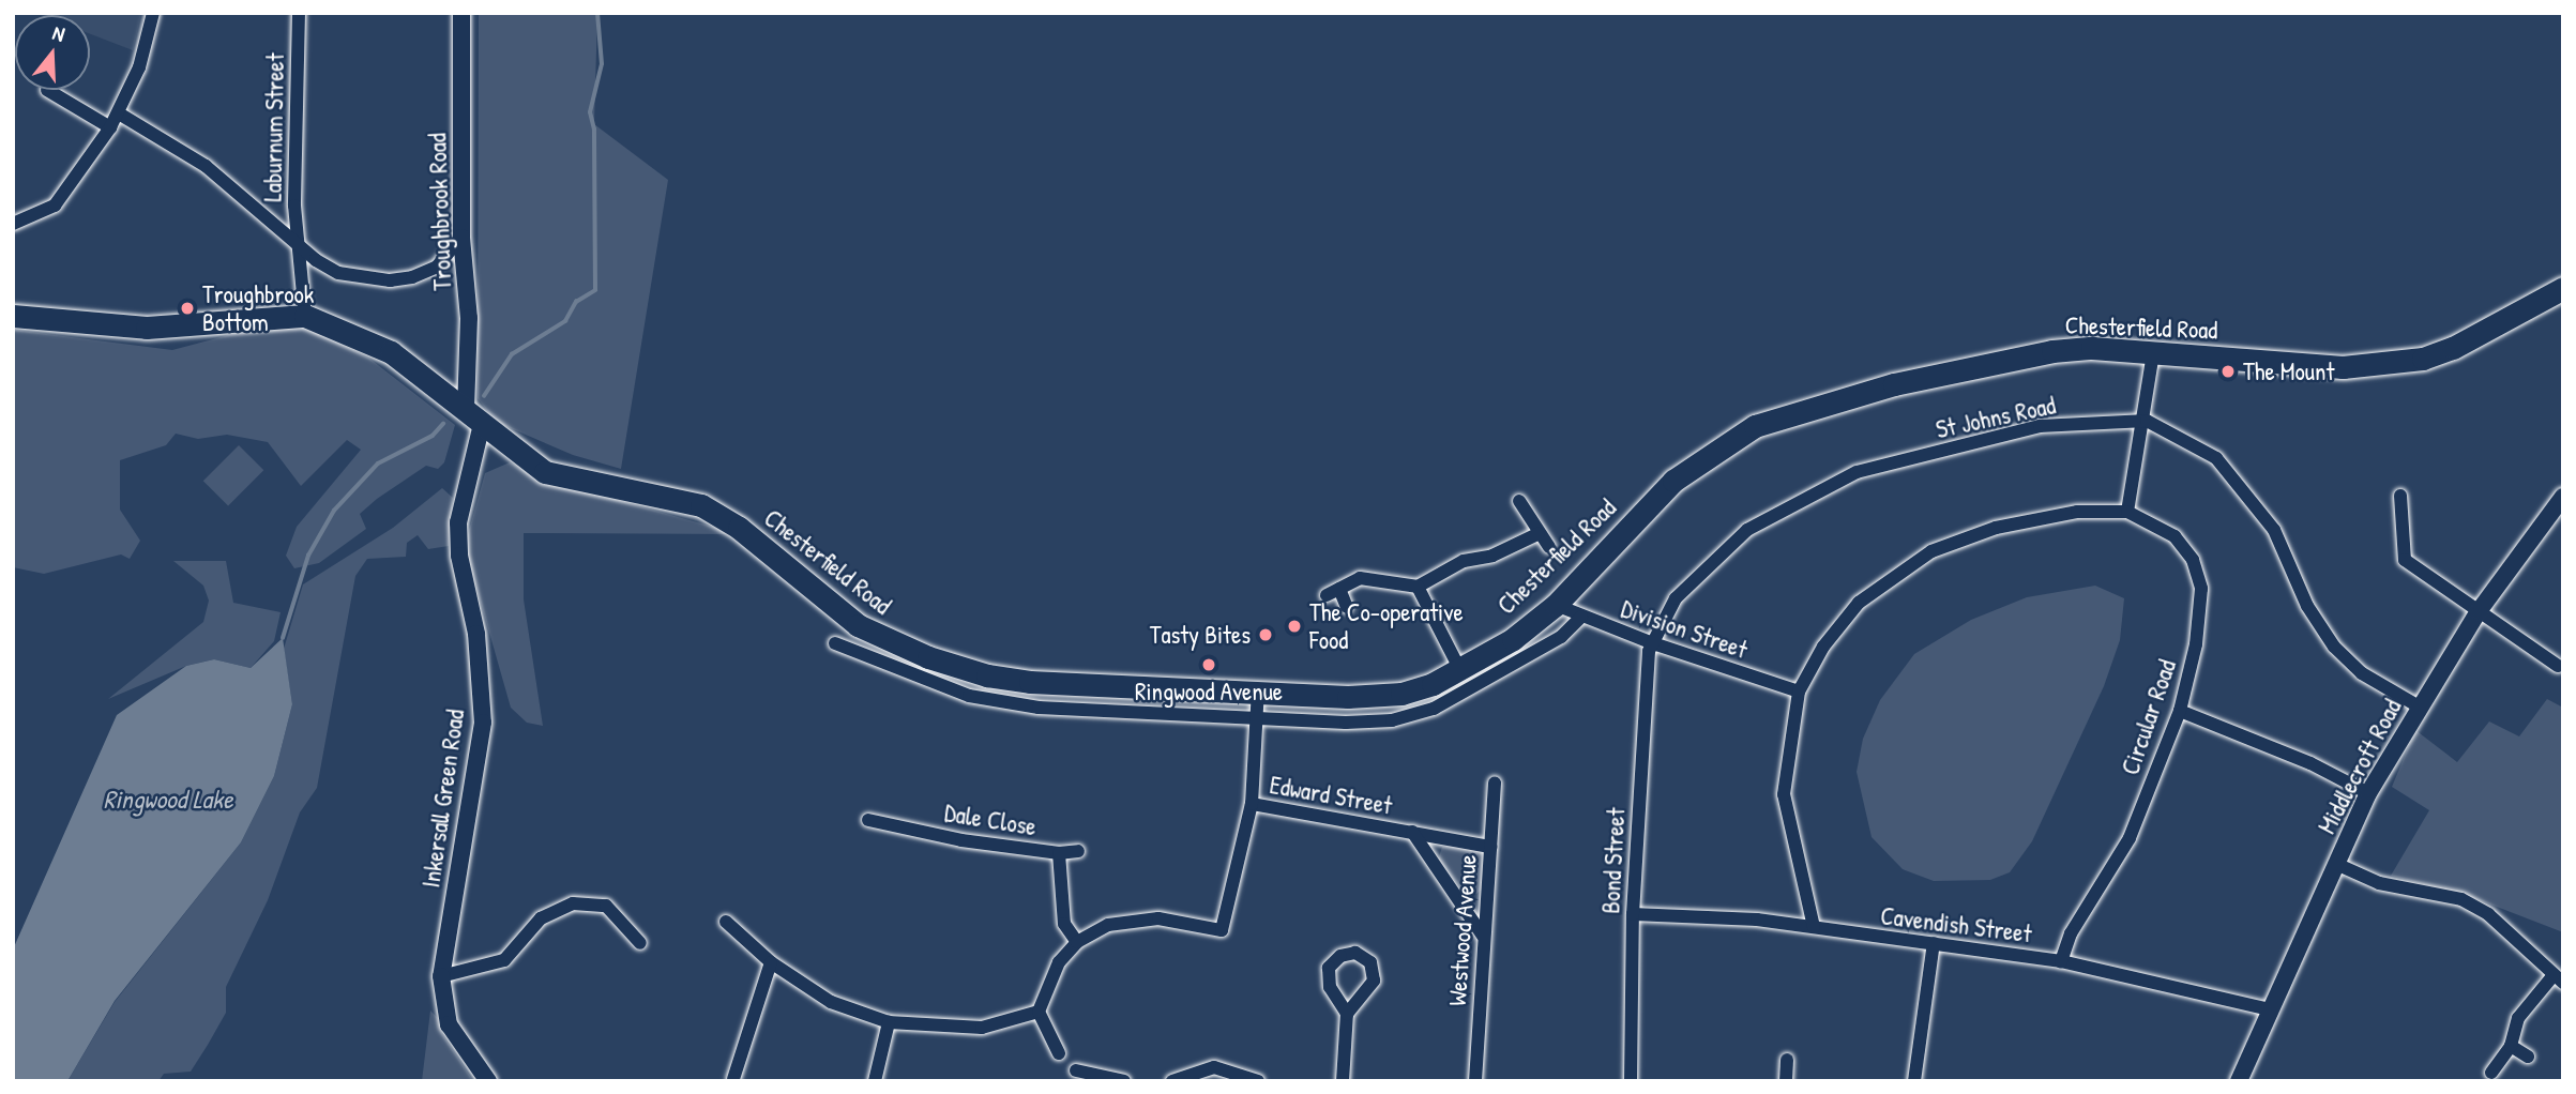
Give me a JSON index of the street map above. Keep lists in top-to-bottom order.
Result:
{
  "streets": {
    "highway": ["Chesterfield Road"],
    "street": [
      "Laburnum Street",
      "Troughbrook Road",
      "St Johns Road",
      "Division Street",
      "Circular Road",
      "Middlecroft Road",
      "Edward Street",
      "Inkersall Green Road",
      "Dale Close",
      "Bond Street",
      "Cavendish Street",
      "Westwood Avenue"
    ]
  },
  "crossings": [
    ["Laburnum Street", "Chesterfield Road"],
    ["Troughbrook Road", "Chesterfield Road"],
    ["Troughbrook Road", "Inkersall Green Road"],
    ["Chesterfield Road", "Division Street"],
    ["Chesterfield Road", "Inkersall Green Road"],
    ["St Johns Road", "Division Street"],
    ["St Johns Road", "Bond Street"],
    ["Division Street", "Circular Road"],
    ["Division Street", "Bond Street"],
    ["Circular Road", "Cavendish Street"],
    ["Middlecroft Road", "Cavendish Street"],
    ["Edward Street", "Westwood Avenue"],
    ["Bond Street", "Cavendish Street"]
  ],
  "water": ["Ringwood Lake"],
  "places": [
    "Troughbrook Bottom",
    "The Mount",
    "The Co-operative Food",
    "Tasty Bites",
    "Ringwood Avenue"
  ],
  "north": "top"
}
